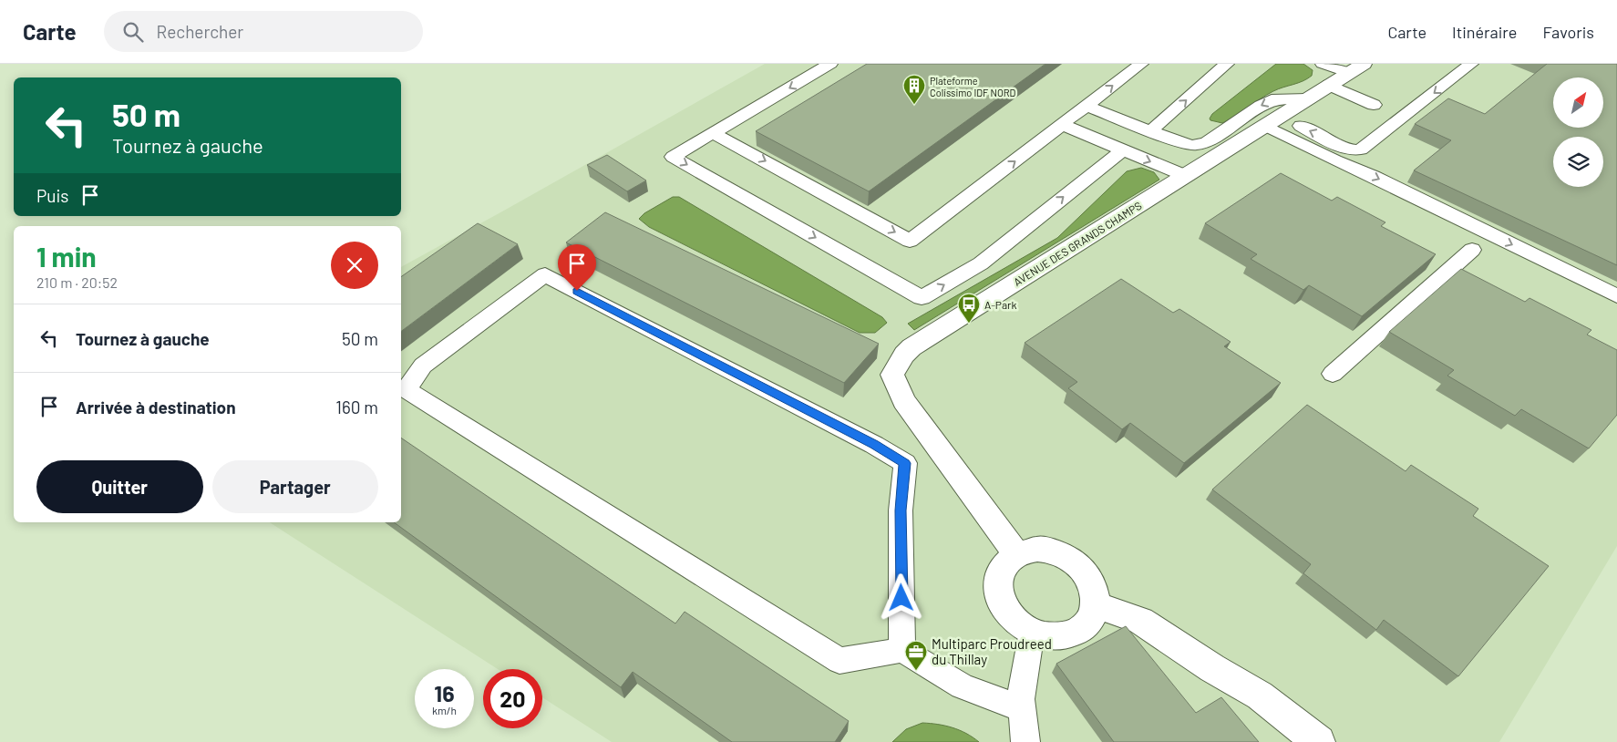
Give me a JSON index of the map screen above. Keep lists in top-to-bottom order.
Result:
{
  "streets": {
    "main road": ["AVENUE DES GRANDS CHAMPS"]
  },
  "places": {
    "building": ["Plateforme Colissimo IDF NORD"],
    "bus stop": ["A-Park"],
    "office": ["Multiparc Proudreed du Thillay"]
  },
  "north": "top right",
  "page": {
    "header": "Carte",
    "search": "Rechercher",
    "nav": ["Carte", "Itinéraire", "Favoris"],
    "turn": ["50 m", "Tournez à gauche"],
    "then": "Puis",
    "heading": ["1 min", "210 m · 20:52"],
    "list": [
      {
        "name": "Tournez à gauche",
        "value": "50 m"
      },
      {
        "name": "Arrivée à destination",
        "value": "160 m"
      }
    ],
    "buttons": ["Quitter", "Partager"],
    "speed": "16 km/h",
    "limit": "20"
  }
}
